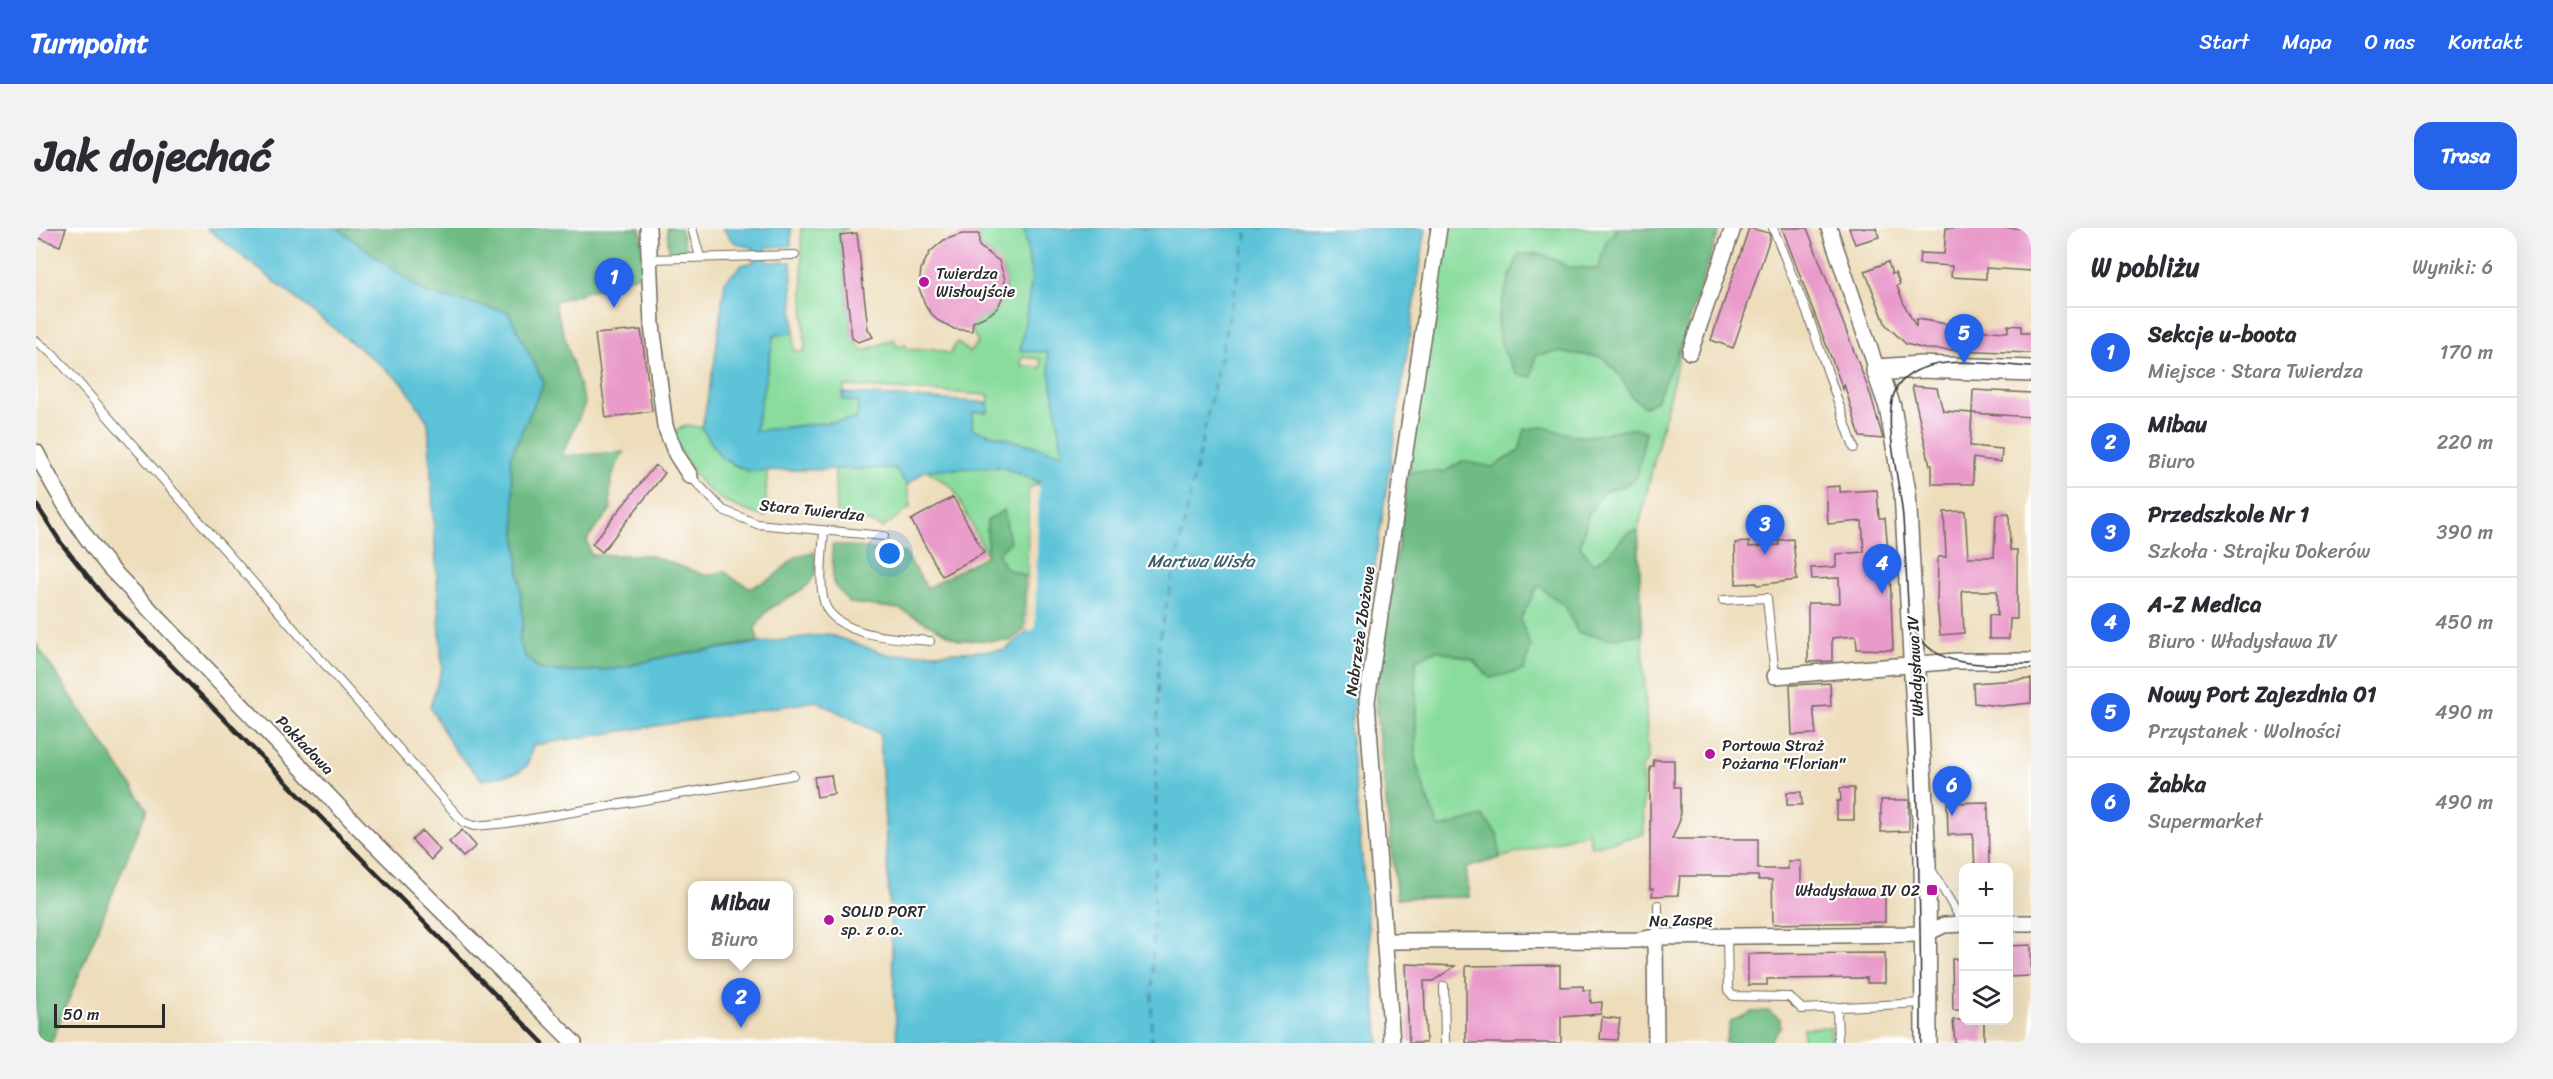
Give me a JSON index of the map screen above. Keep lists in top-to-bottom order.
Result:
{
  "streets": {
    "street": [
      "Stara Twierdza",
      "Nabrzeże Zbożowe",
      "Władysława IV",
      "Pokładowa",
      "Na Zaspę"
    ]
  },
  "crossings": [
    ["Nabrzeże Zbożowe", "Na Zaspę"],
    ["Władysława IV", "Na Zaspę"]
  ],
  "water": ["Martwa Wisła"],
  "places": {
    "other": ["Twierdza Wisłoujście", "Portowa Straż Pożarna \"Florian\"", "SOLID PORT sp. z o.o."],
    "transit": ["Władysława IV 02"]
  },
  "scale_bar": "50 m",
  "page": {
    "header": "Turnpoint",
    "nav": [
      "Start",
      "Mapa",
      "O nas",
      "Kontakt"
    ],
    "title": "Jak dojechać",
    "buttons": "Trasa",
    "heading": ["W pobliżu", "Wyniki: 6"],
    "pins": [
      "1",
      "5",
      "3",
      "4",
      "6",
      "2"
    ],
    "list": [
      {
        "mark": "1",
        "name": "Sekcje u-boota",
        "note": "Miejsce · Stara Twierdza",
        "value": "170 m"
      },
      {
        "mark": "2",
        "name": "Mibau",
        "note": "Biuro",
        "value": "220 m"
      },
      {
        "mark": "3",
        "name": "Przedszkole Nr 1",
        "note": "Szkoła · Strajku Dokerów",
        "value": "390 m"
      },
      {
        "mark": "4",
        "name": "A-Z Medica",
        "note": "Biuro · Władysława IV",
        "value": "450 m"
      },
      {
        "mark": "5",
        "name": "Nowy Port Zajezdnia 01",
        "note": "Przystanek · Wolności",
        "value": "490 m"
      },
      {
        "mark": "6",
        "name": "Żabka",
        "note": "Supermarket",
        "value": "490 m"
      }
    ],
    "map_buttons": ["+", "−"],
    "popup": ["Mibau", "Biuro"],
    "scale": "50 m"
  }
}
